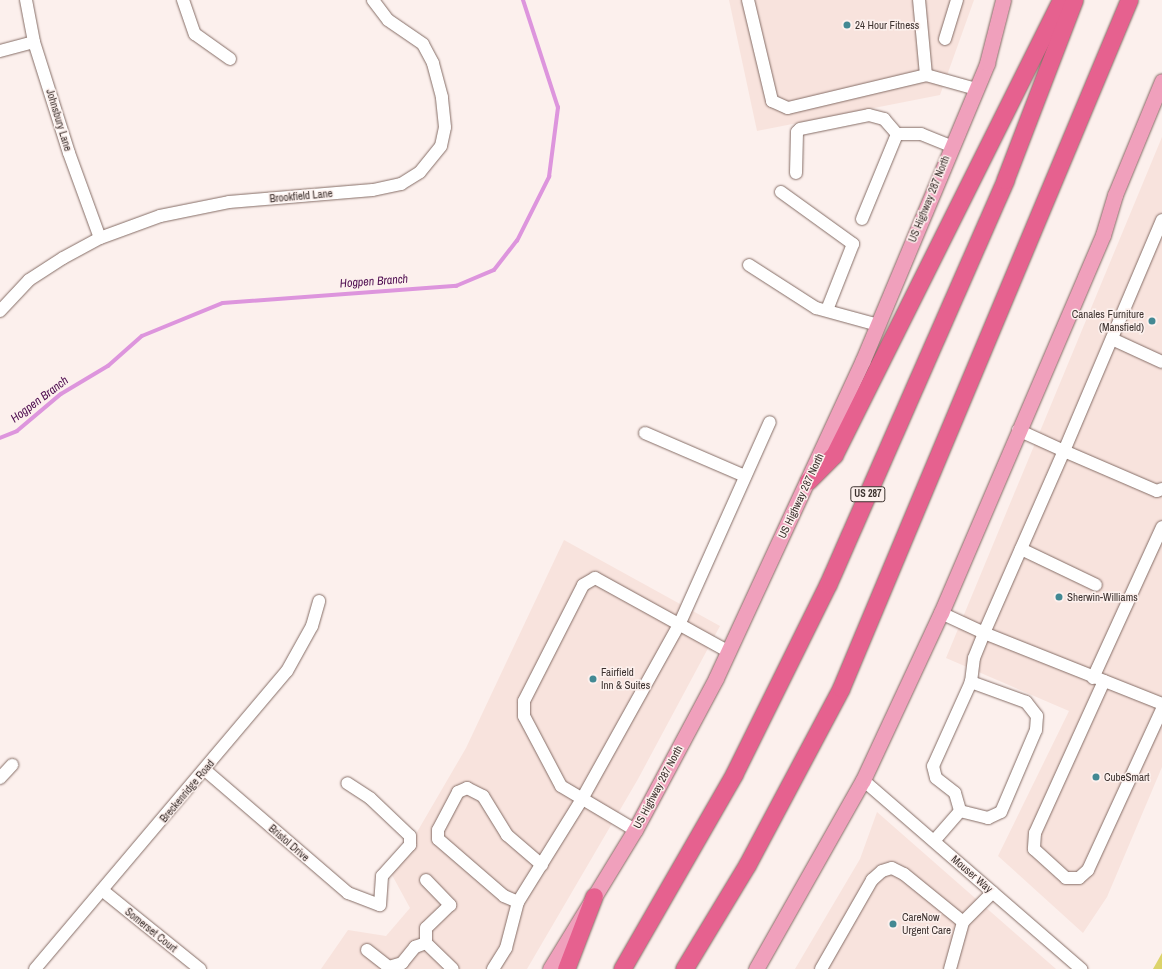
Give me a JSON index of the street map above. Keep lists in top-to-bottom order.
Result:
{
  "streets": {
    "highway": ["US 287"],
    "main road": ["US Highway 287 North"],
    "street": [
      "Johnsbury Lane",
      "Brookfield Lane",
      "Breckenridge Road",
      "Bristol Drive",
      "Mouser Way",
      "Somerset Court"
    ]
  },
  "crossings": [
    ["Johnsbury Lane", "Brookfield Lane"],
    ["Breckenridge Road", "Bristol Drive"],
    ["Breckenridge Road", "Somerset Court"]
  ],
  "water": ["Hogpen Branch"],
  "places": [
    "24 Hour Fitness",
    "Canales Furniture (Mansfield)",
    "Sherwin-Williams",
    "Fairfield Inn & Suites",
    "CubeSmart",
    "CareNow Urgent Care"
  ]
}
